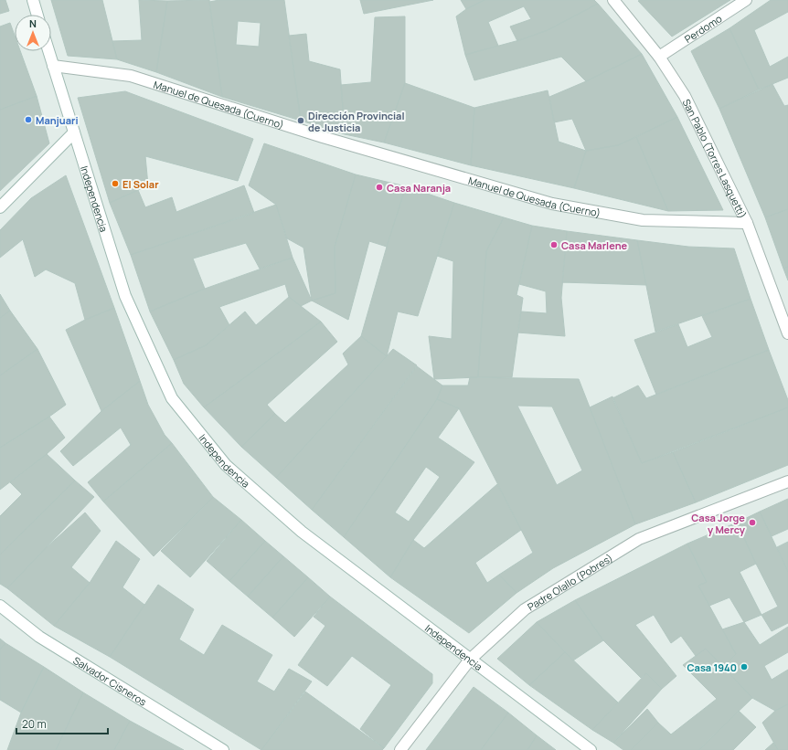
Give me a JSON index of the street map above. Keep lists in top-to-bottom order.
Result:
{
  "streets": {
    "street": [
      "Perdomo",
      "Manuel de Quesada (Cuerno)",
      "San Pablo (Torres Lasquetti)",
      "Independencia",
      "Padre Olallo (Pobres)",
      "Salvador Cisneros"
    ]
  },
  "crossings": [
    ["Perdomo", "San Pablo (Torres Lasquetti)"],
    ["Manuel de Quesada (Cuerno)", "San Pablo (Torres Lasquetti)"],
    ["Manuel de Quesada (Cuerno)", "Independencia"],
    ["Independencia", "Padre Olallo (Pobres)"]
  ],
  "places": [
    "Manjuari",
    "Dirección Provincial de Justicia",
    "El Solar",
    "Casa Naranja",
    "Casa Marlene",
    "Casa Jorge y Mercy",
    "Casa 1940"
  ],
  "scale_bar": "20 m",
  "north": "top"
}
